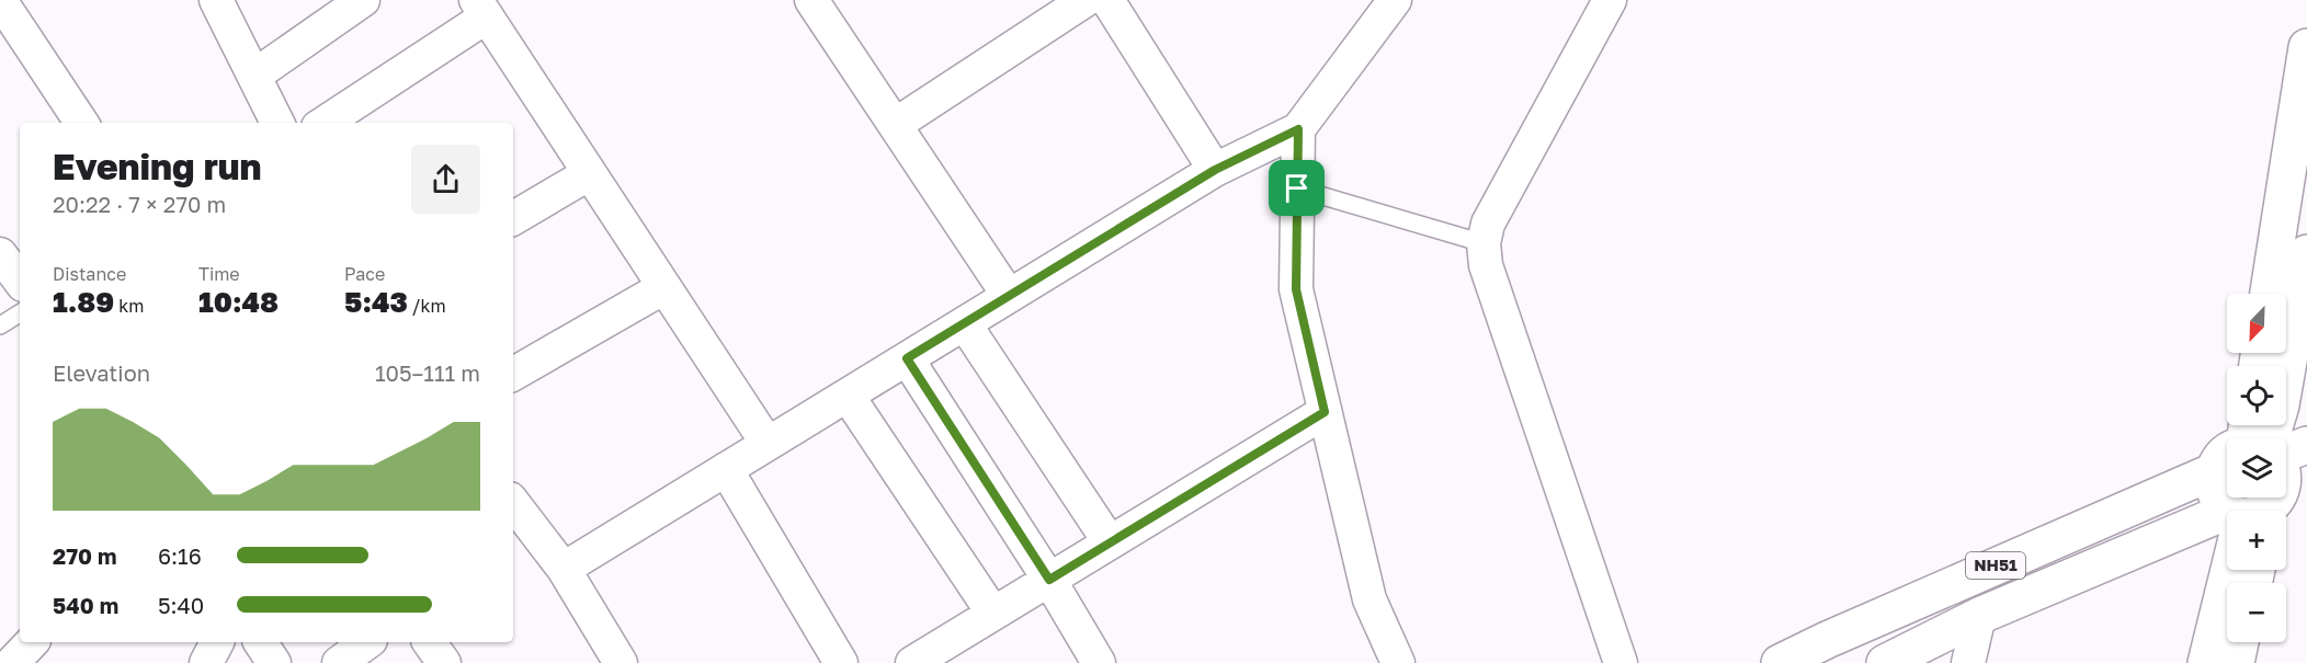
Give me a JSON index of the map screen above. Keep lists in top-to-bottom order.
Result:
{
  "streets": {
    "main road": ["NH51"]
  },
  "north": "bottom left",
  "page": {
    "heading": ["Evening run", "20:22 · 7 × 270 m"],
    "stats": [
      ["Distance", "1.89 km"],
      ["Time", "10:48"],
      ["Pace", "5:43 /km"]
    ],
    "map_buttons": ["+", "−"],
    "chart": ["Elevation", "105–111 m"],
    "list": [
      {
        "name": "270 m",
        "note": "6:16"
      },
      {
        "name": "540 m",
        "note": "5:40"
      }
    ]
  }
}
